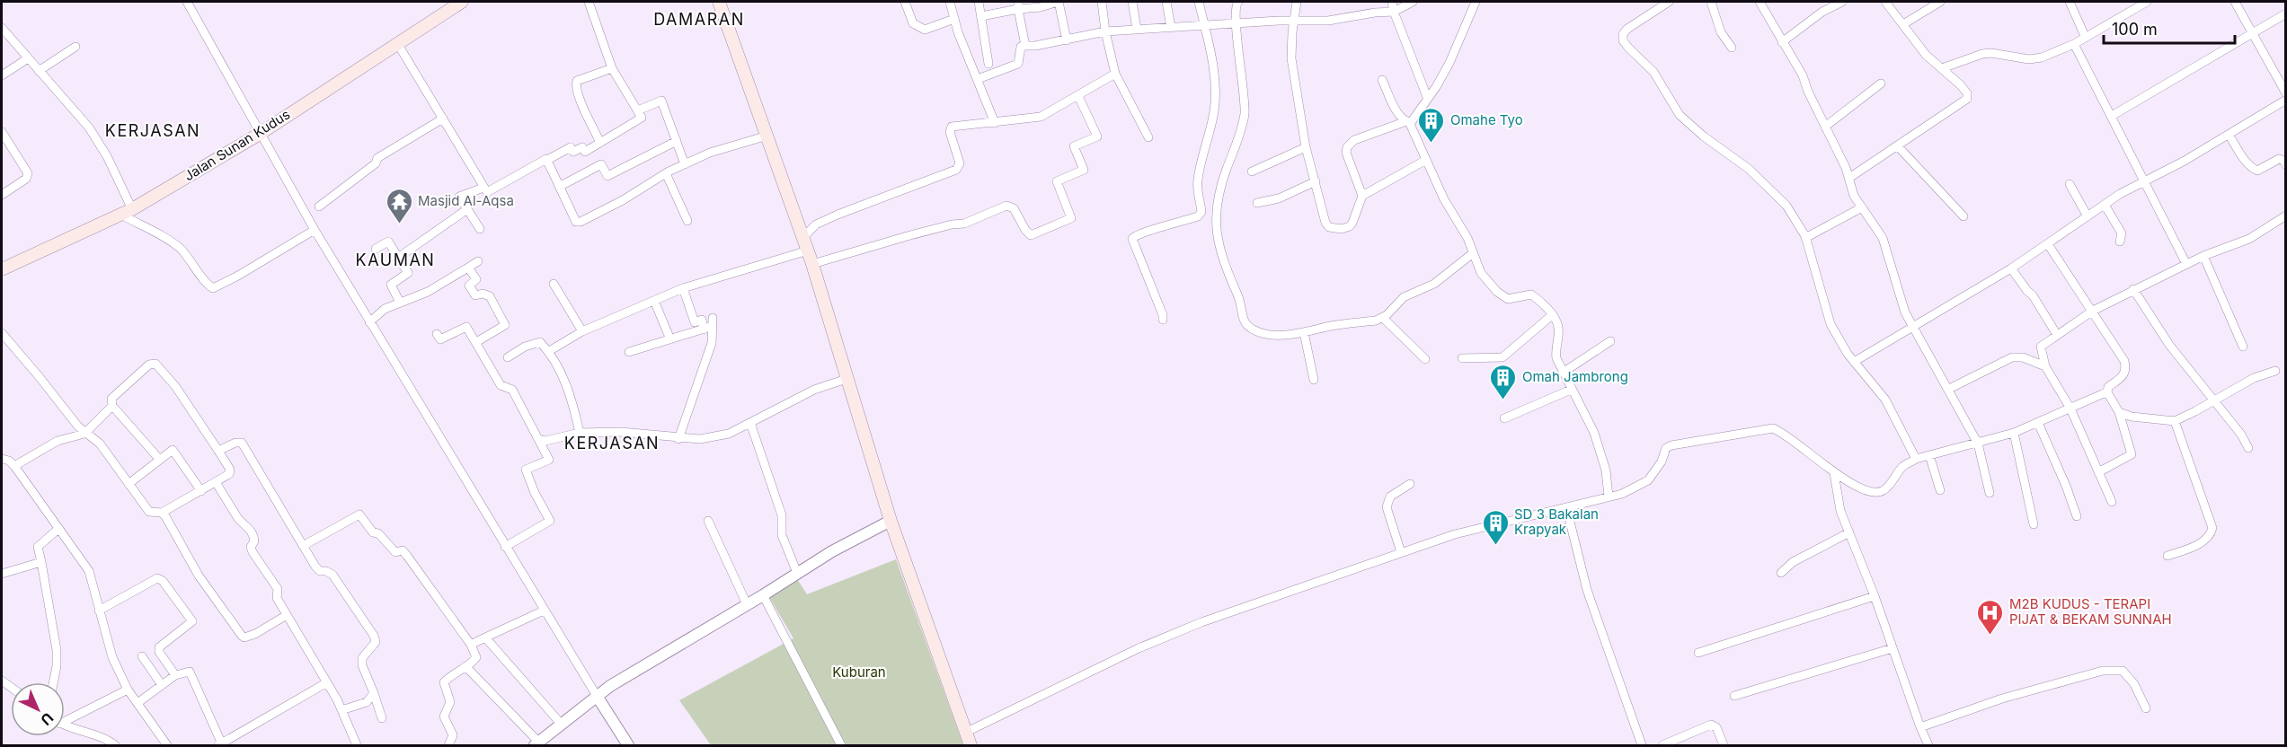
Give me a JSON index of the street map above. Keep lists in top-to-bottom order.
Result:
{
  "streets": {
    "main road": ["Jalan Sunan Kudus"]
  },
  "districts": [
    "DAMARAN",
    "KERJASAN",
    "KAUMAN",
    "KERJASAN"
  ],
  "parks": ["Kuburan"],
  "places": {
    "building": ["Omahe Tyo", "Omah Jambrong", "SD 3 Bakalan Krapyak"],
    "temple": ["Masjid Al-Aqsa"],
    "hospital": ["M2B KUDUS - TERAPI PIJAT & BEKAM SUNNAH"]
  },
  "scale_bar": "100 m",
  "north": "bottom right"
}
